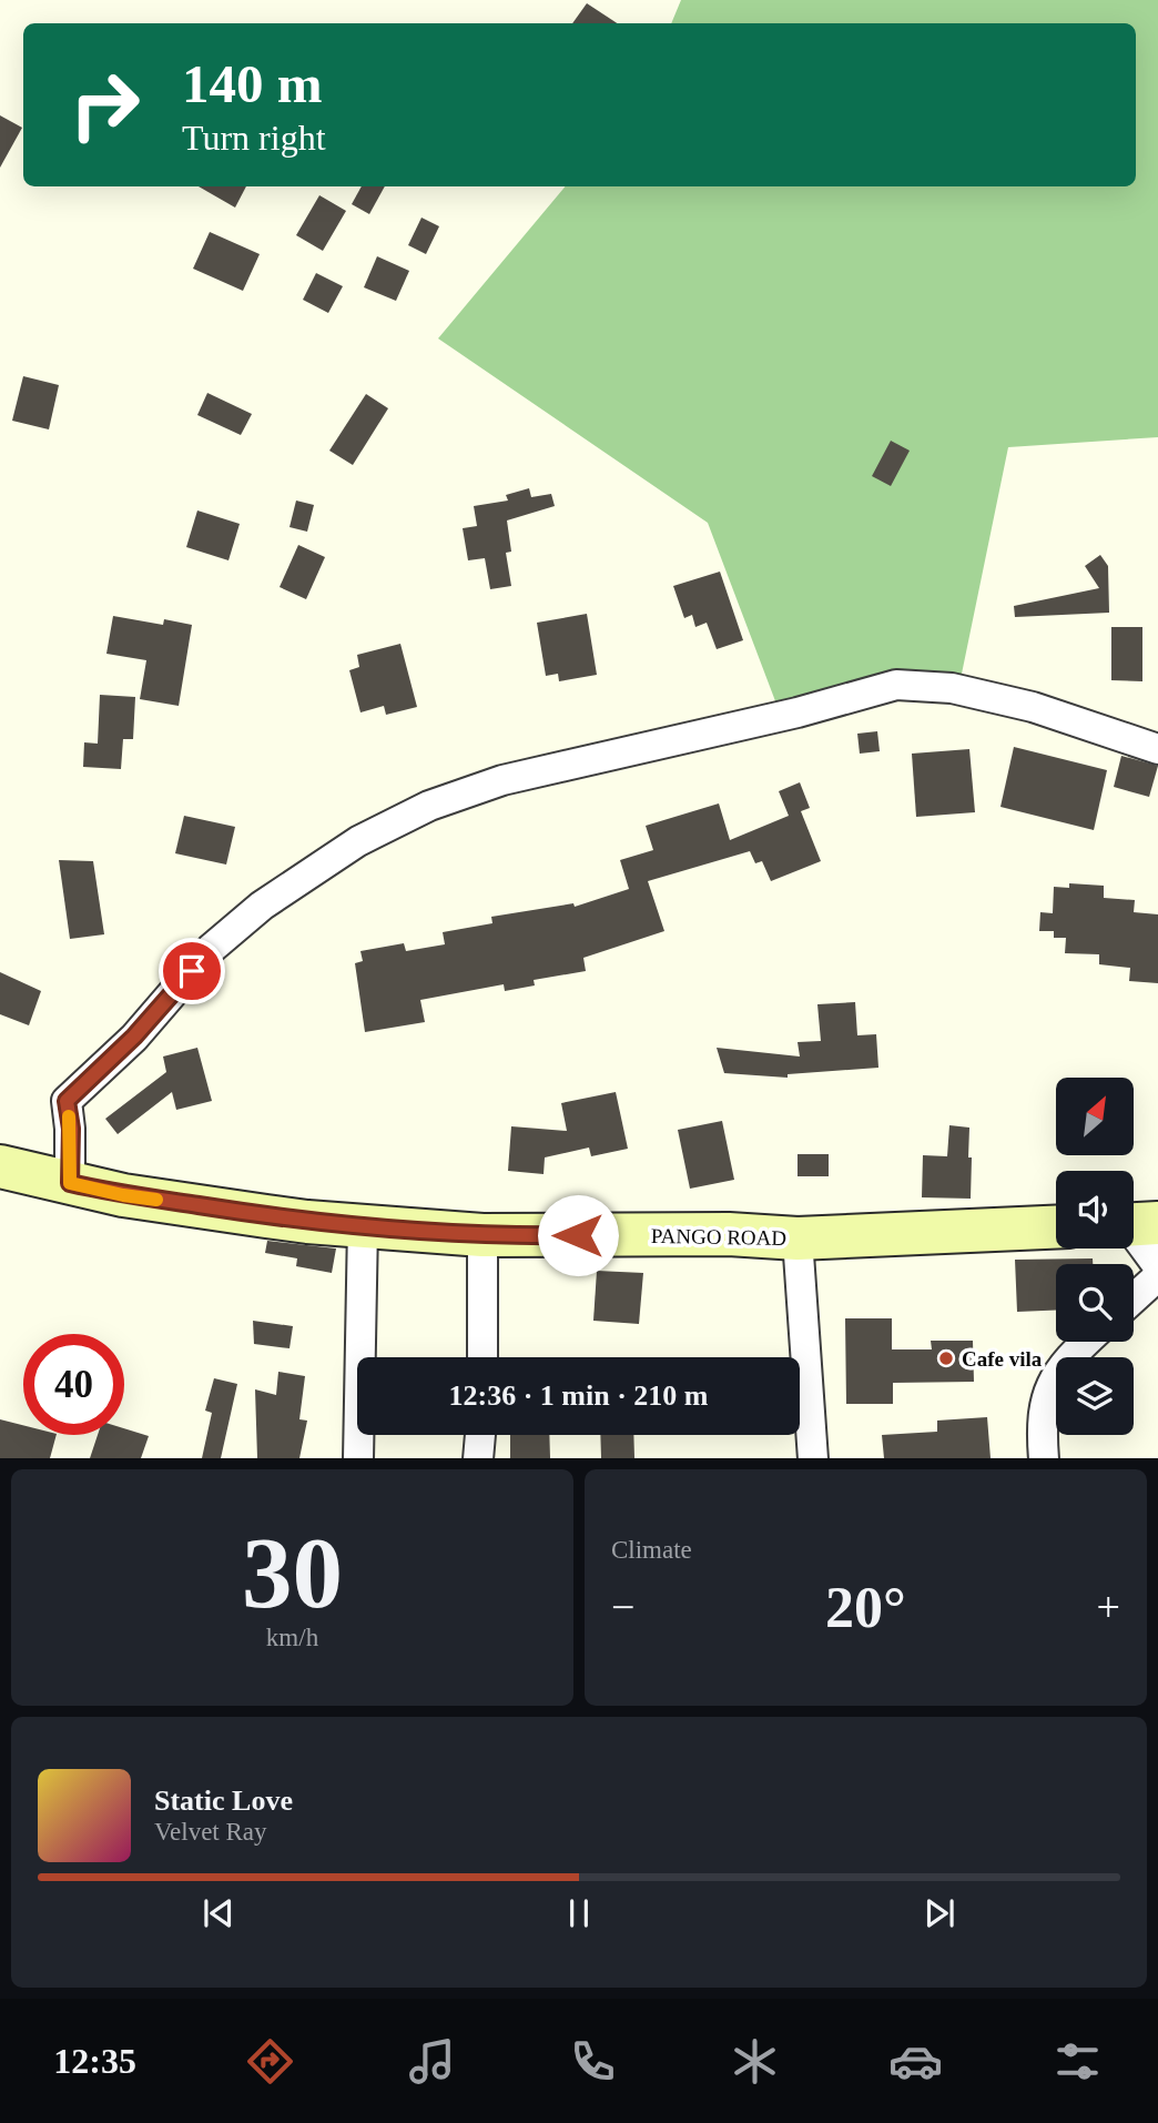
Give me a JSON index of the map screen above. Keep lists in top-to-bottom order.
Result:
{
  "streets": {
    "street": ["PANGO ROAD"]
  },
  "places": ["Cafe vila"],
  "north": "top right",
  "page": {
    "turn": ["140 m", "Turn right"],
    "limit": "40",
    "trip": "12:36 · 1 min · 210 m",
    "tile": [
      ["30", "km/h"],
      "Climate"
    ],
    "heat": ["−", "20°", "+"],
    "song": ["Static Love", "Velvet Ray"],
    "tabs": "12:35"
  }
}
